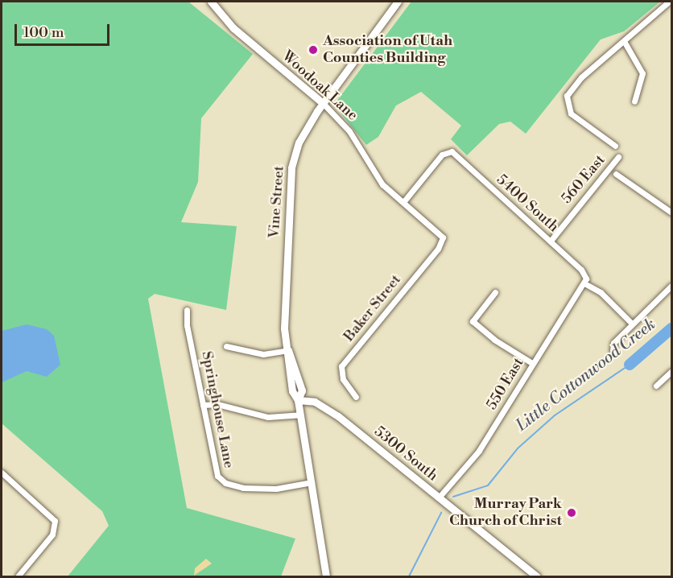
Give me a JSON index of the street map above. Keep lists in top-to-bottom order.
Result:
{
  "streets": {
    "main road": ["Woodoak Lane", "Vine Street", "5300 South"],
    "street": [
      "560 East",
      "5400 South",
      "Baker Street",
      "550 East",
      "Springhouse Lane"
    ]
  },
  "crossings": [
    ["Woodoak Lane", "Vine Street"],
    ["Woodoak Lane", "5400 South"],
    ["Woodoak Lane", "Baker Street"],
    ["560 East", "5400 South"],
    ["Vine Street", "Springhouse Lane"],
    ["Vine Street", "5300 South"],
    ["5400 South", "550 East"],
    ["550 East", "5300 South"]
  ],
  "water": ["Little Cottonwood Creek"],
  "places": ["Association of Utah Counties Building", "Murray Park Church of Christ"],
  "scale_bar": "100 m"
}
